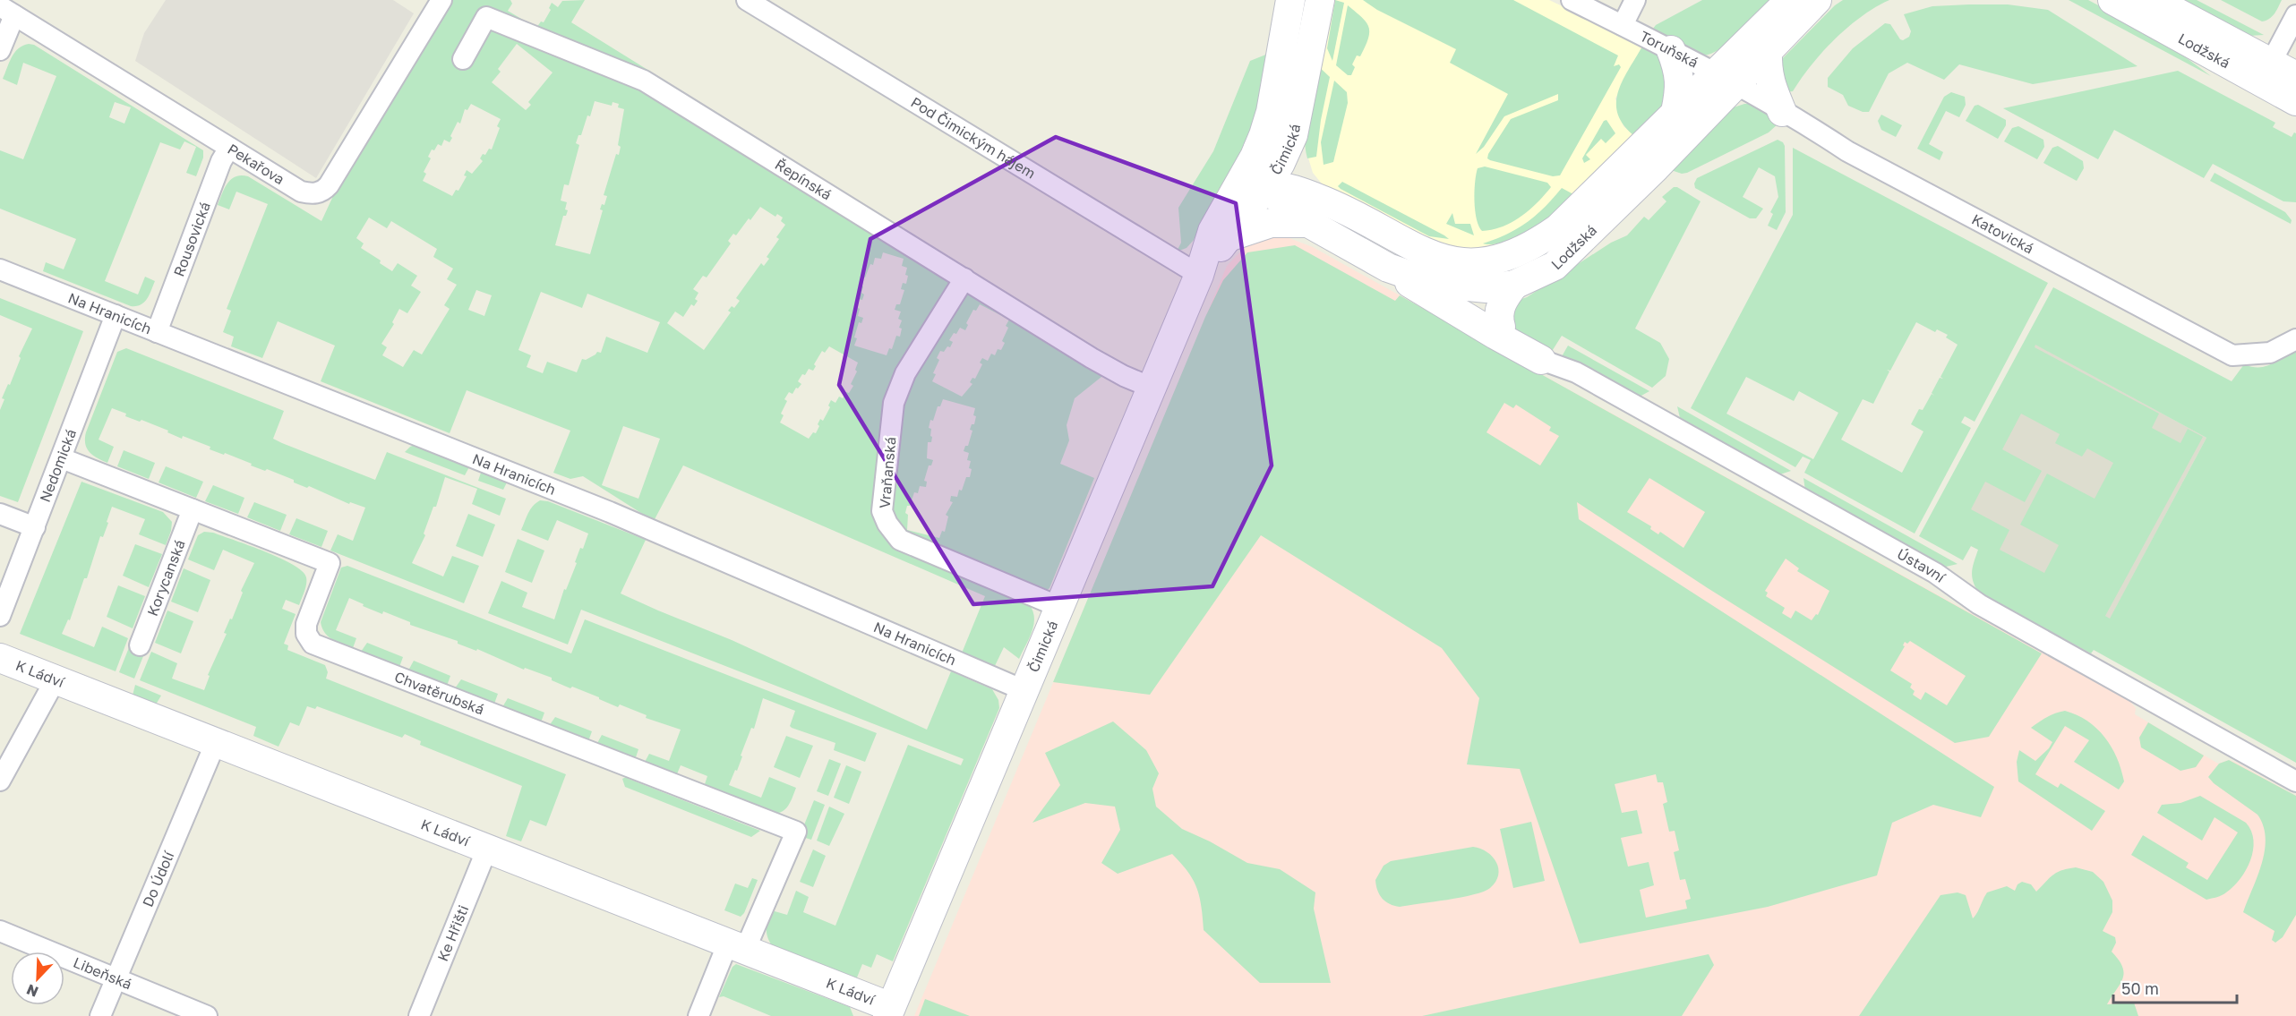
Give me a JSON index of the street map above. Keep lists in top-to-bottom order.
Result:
{
  "streets": {
    "street": [
      "Toruňská",
      "Lodžská",
      "Pod Čimickým hájem",
      "Čimická",
      "Pekařova",
      "Řepínská",
      "Katovická",
      "Rousovická",
      "Na Hranicích",
      "Nedomická",
      "Vraňanská",
      "Ústavní",
      "Korycanská",
      "K Ládví",
      "Chvatěrubská",
      "Do Údolí",
      "Ke Hřišti",
      "Libeňská"
    ]
  },
  "crossings": [
    ["Toruňská", "Lodžská"],
    ["Toruňská", "Katovická"],
    ["Lodžská", "Čimická"],
    ["Lodžská", "Katovická"],
    ["Pod Čimickým hájem", "Čimická"],
    ["Čimická", "Řepínská"],
    ["Čimická", "Na Hranicích"],
    ["Čimická", "Vraňanská"],
    ["Čimická", "K Ládví"],
    ["Pekařova", "Rousovická"],
    ["Řepínská", "Vraňanská"],
    ["Rousovická", "Na Hranicích"],
    ["Na Hranicích", "Nedomická"],
    ["Nedomická", "Chvatěrubská"],
    ["Korycanská", "Chvatěrubská"],
    ["K Ládví", "Chvatěrubská"],
    ["K Ládví", "Do Údolí"],
    ["K Ládví", "Ke Hřišti"],
    ["Do Údolí", "Libeňská"]
  ],
  "scale_bar": "50 m",
  "north": "bottom left"
}
